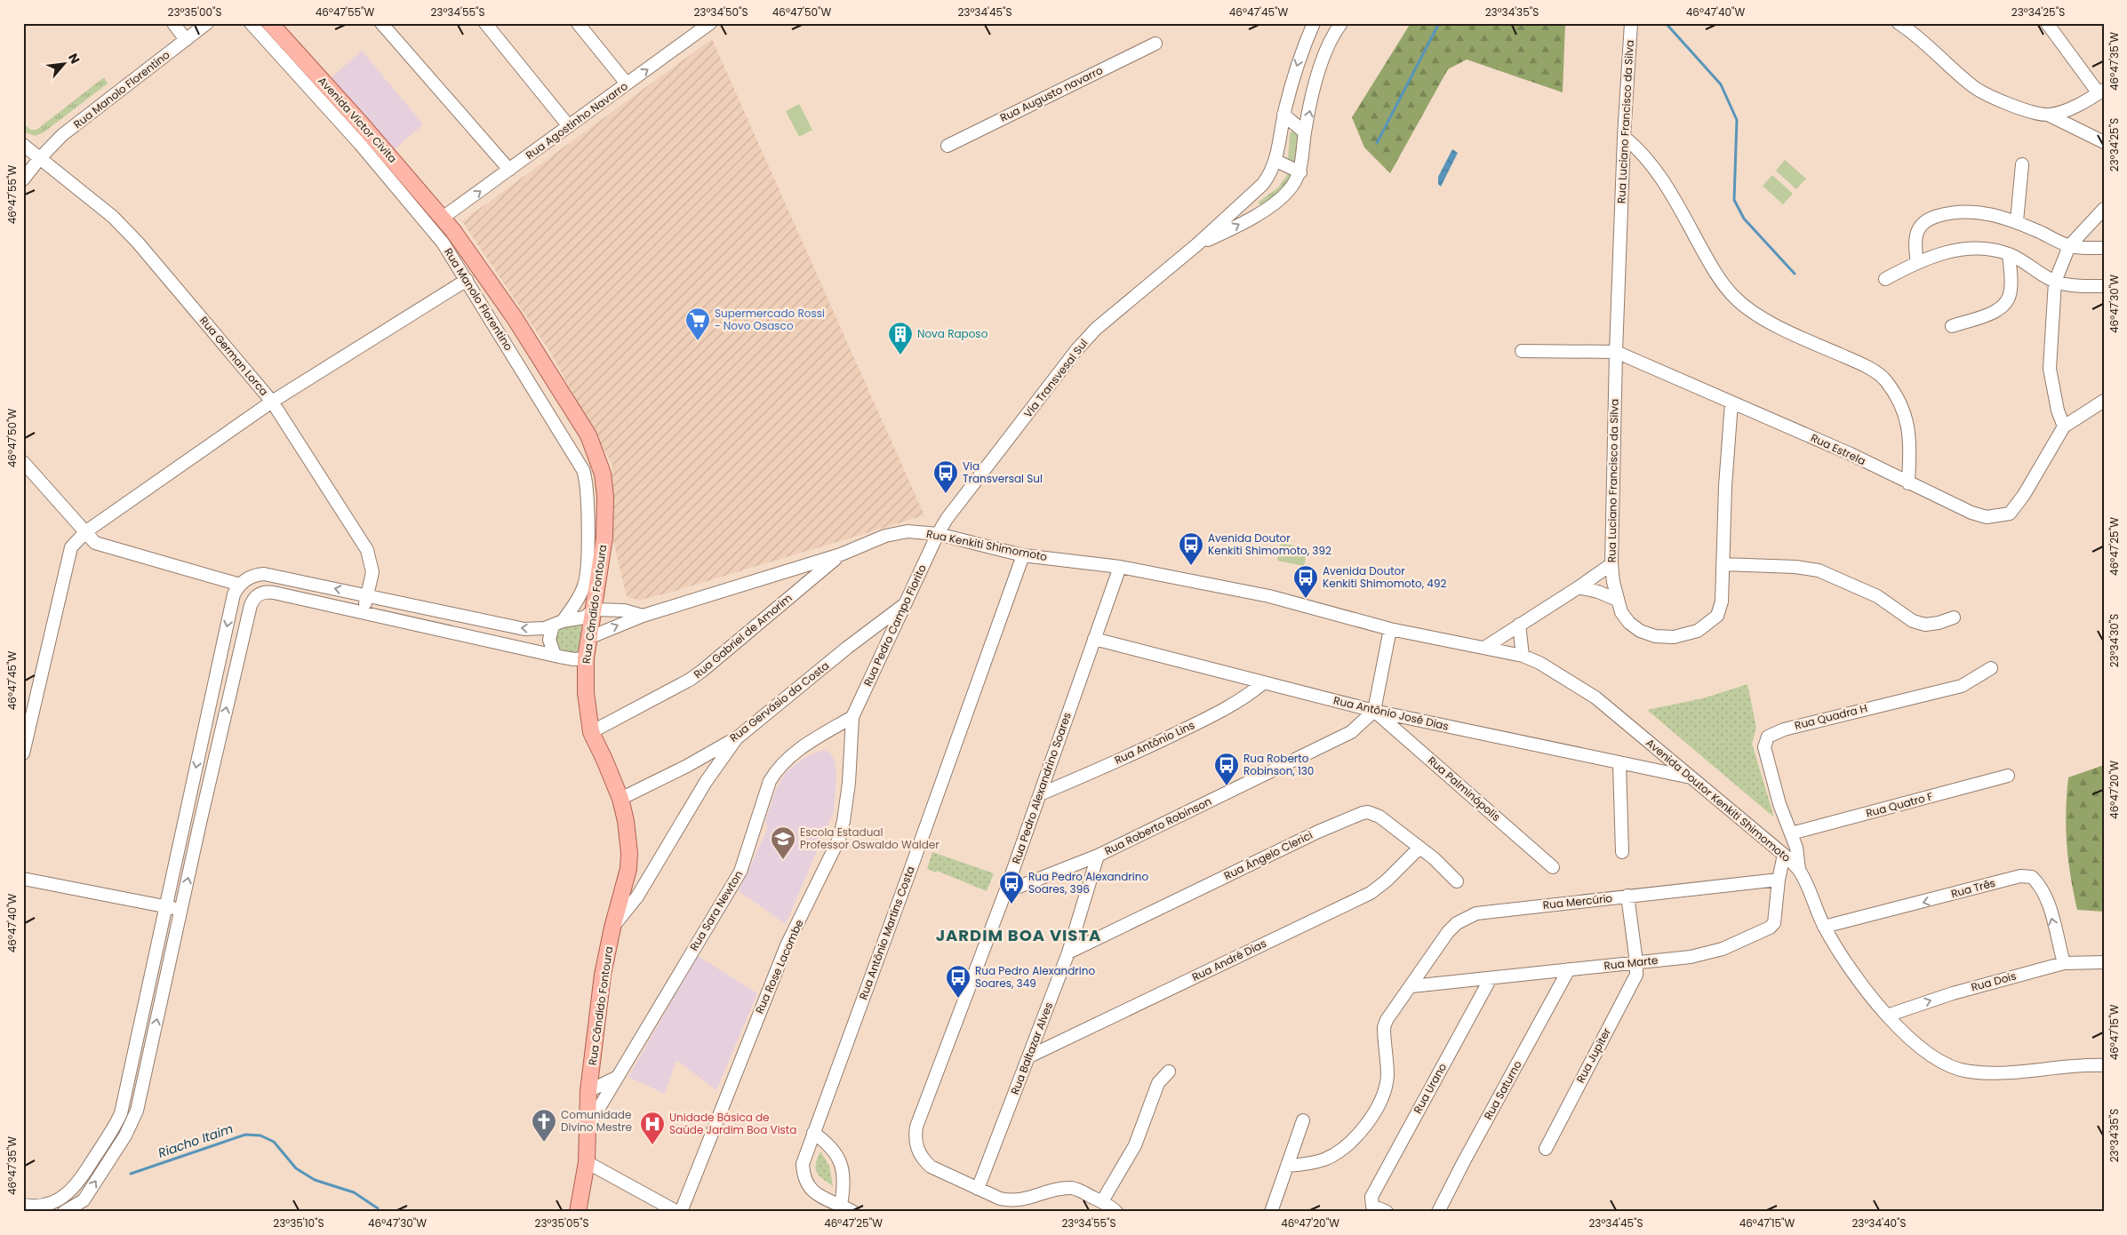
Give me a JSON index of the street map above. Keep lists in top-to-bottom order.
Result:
{
  "streets": {
    "main road": ["Avenida Victor Civita", "Rua Cândido Fontoura"],
    "street": [
      "Rua Manolo Florentino",
      "Rua Augusto navarro",
      "Rua Agostinho Navarro",
      "Rua Luciano Francisco da Silva",
      "Rua German Lorca",
      "Via Transvesal Sul",
      "Rua Estrela",
      "Rua Kenkiti Shimomoto",
      "Rua Pedro Campo Fiorito",
      "Rua Gabriel de Amorim",
      "Rua Gervásio da Costa",
      "Rua Antônio José Dias",
      "Rua Quadra H",
      "Rua Antônio Lins",
      "Rua Pedro Alexandrino Soares",
      "Rua Palminópolis",
      "Avenida Doutor Kenkiti Shimomoto",
      "Rua Quatro F",
      "Rua Roberto Robinson",
      "Rua Ângelo Clerici",
      "Rua Três",
      "Rua Mercúrio",
      "Rua Sara Newton",
      "Rua Antônio Martins Costa",
      "Rua André Dias",
      "Rua Marte",
      "Rua Rose Lacombe",
      "Rua Dois",
      "Rua Baltazar Alves",
      "Rua Jupiter",
      "Rua Urano",
      "Rua Saturno"
    ]
  },
  "crossings": [
    ["Rua Manolo Florentino", "Rua German Lorca"],
    ["Avenida Victor Civita", "Rua Agostinho Navarro"],
    ["Avenida Victor Civita", "Rua Cândido Fontoura"],
    ["Rua Agostinho Navarro", "Rua Cândido Fontoura"],
    ["Rua Luciano Francisco da Silva", "Rua Estrela"],
    ["Via Transvesal Sul", "Rua Kenkiti Shimomoto"],
    ["Via Transvesal Sul", "Rua Pedro Campo Fiorito"],
    ["Rua Kenkiti Shimomoto", "Rua Cândido Fontoura"],
    ["Rua Kenkiti Shimomoto", "Rua Pedro Campo Fiorito"],
    ["Rua Kenkiti Shimomoto", "Rua Gabriel de Amorim"],
    ["Rua Kenkiti Shimomoto", "Rua Pedro Alexandrino Soares"],
    ["Rua Kenkiti Shimomoto", "Avenida Doutor Kenkiti Shimomoto"],
    ["Rua Kenkiti Shimomoto", "Rua Antônio Martins Costa"],
    ["Rua Cândido Fontoura", "Rua Gabriel de Amorim"],
    ["Rua Cândido Fontoura", "Rua Gervásio da Costa"],
    ["Rua Cândido Fontoura", "Rua Sara Newton"],
    ["Rua Pedro Campo Fiorito", "Rua Gervásio da Costa"],
    ["Rua Pedro Campo Fiorito", "Rua Sara Newton"],
    ["Rua Pedro Campo Fiorito", "Rua Rose Lacombe"],
    ["Rua Antônio José Dias", "Rua Antônio Lins"],
    ["Rua Antônio José Dias", "Rua Pedro Alexandrino Soares"],
    ["Rua Antônio José Dias", "Rua Palminópolis"],
    ["Rua Antônio José Dias", "Avenida Doutor Kenkiti Shimomoto"],
    ["Rua Antônio José Dias", "Rua Roberto Robinson"],
    ["Rua Quadra H", "Avenida Doutor Kenkiti Shimomoto"],
    ["Rua Quadra H", "Rua Quatro F"],
    ["Rua Antônio Lins", "Rua Pedro Alexandrino Soares"],
    ["Rua Pedro Alexandrino Soares", "Rua Roberto Robinson"],
    ["Rua Pedro Alexandrino Soares", "Rua Baltazar Alves"],
    ["Rua Palminópolis", "Rua Roberto Robinson"],
    ["Avenida Doutor Kenkiti Shimomoto", "Rua Três"],
    ["Avenida Doutor Kenkiti Shimomoto", "Rua Marte"],
    ["Avenida Doutor Kenkiti Shimomoto", "Rua Dois"],
    ["Rua Roberto Robinson", "Rua Baltazar Alves"],
    ["Rua Ângelo Clerici", "Rua André Dias"],
    ["Rua Ângelo Clerici", "Rua Baltazar Alves"],
    ["Rua Três", "Rua Dois"],
    ["Rua Mercúrio", "Rua Marte"],
    ["Rua Mercúrio", "Rua Jupiter"],
    ["Rua Sara Newton", "Rua Rose Lacombe"],
    ["Rua André Dias", "Rua Baltazar Alves"],
    ["Rua Marte", "Rua Jupiter"],
    ["Rua Marte", "Rua Urano"],
    ["Rua Marte", "Rua Saturno"]
  ],
  "one_way": ["Rua Agostinho Navarro", "Rua Dois"],
  "districts": ["JARDIM BOA VISTA"],
  "water": ["Riacho Itaim"],
  "places": {
    "supermarket": ["Supermercado Rossi - Novo Osasco"],
    "building": ["Nova Raposo"],
    "bus stop": [
      "Via Transversal Sul",
      "Avenida Doutor Kenkiti Shimomoto, 392",
      "Avenida Doutor Kenkiti Shimomoto, 492",
      "Rua Roberto Robinson, 130",
      "Rua Pedro Alexandrino Soares, 396",
      "Rua Pedro Alexandrino Soares, 349"
    ],
    "school or university": ["Escola Estadual Professor Oswaldo Walder"],
    "church": ["Comunidade Divino Mestre"],
    "hospital": ["Unidade Básica de Saúde Jardim Boa Vista"]
  },
  "north": "top right",
  "coordinates": [
    "23°35'00\"S",
    "46°47'55\"W",
    "23°34'55\"S",
    "23°34'50\"S",
    "46°47'50\"W",
    "23°34'45\"S",
    "46°47'45\"W",
    "23°34'35\"S",
    "46°47'40\"W",
    "23°34'25\"S",
    "46°47'35\"W",
    "46°47'30\"W",
    "46°47'25\"W",
    "23°34'30\"S",
    "46°47'20\"W",
    "46°47'15\"W",
    "23°35'10\"S",
    "23°35'05\"S",
    "23°34'40\"S"
  ]
}
